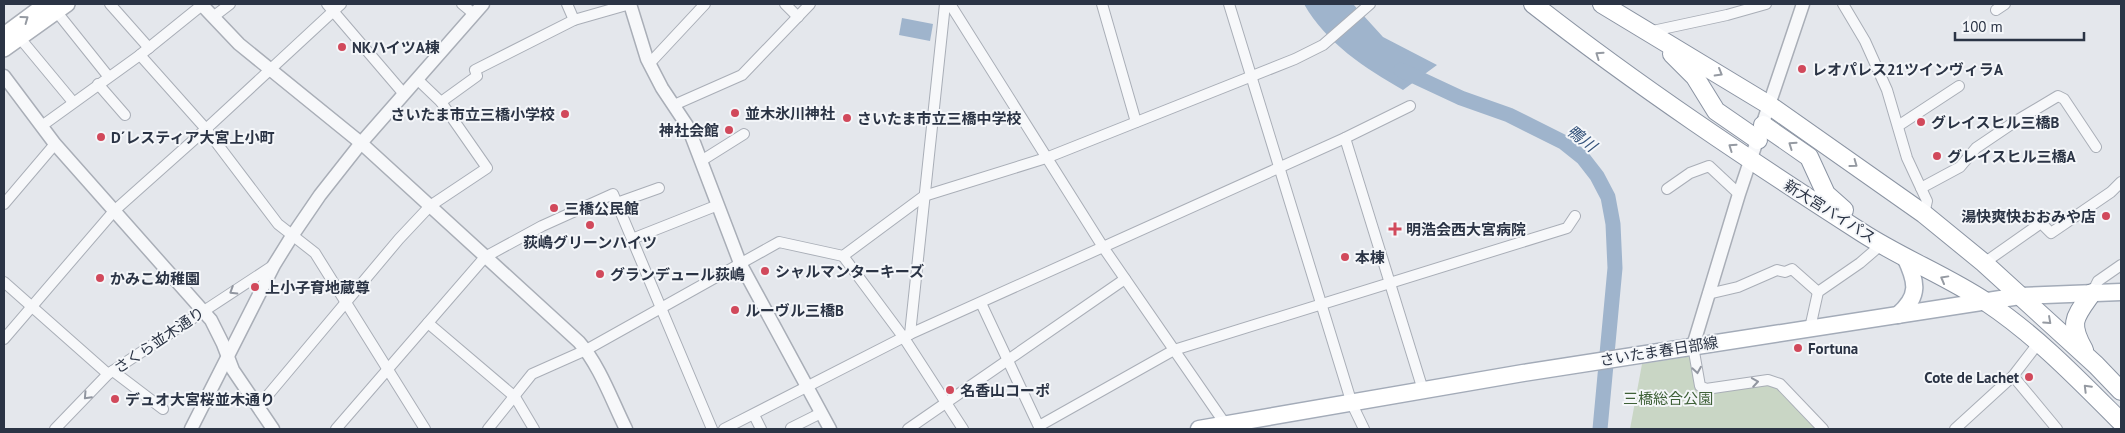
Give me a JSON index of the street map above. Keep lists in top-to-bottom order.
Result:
{
  "streets": {
    "highway": ["新大宮バイパス"],
    "main road": ["さいたま春日部線"],
    "street": ["さくら並木通り"]
  },
  "crossings": [
    ["新大宮バイパス", "さいたま春日部線"]
  ],
  "water": ["鴨川"],
  "parks": ["三橋総合公園"],
  "places": {
    "other": [
      "NKハイツA棟",
      "レオパレス21ツインヴィラA",
      "並木氷川神社",
      "さいたま市立三橋小学校",
      "さいたま市立三橋中学校",
      "グレイスヒル三橋B",
      "神社会館",
      "D´レスティア大宮上小町",
      "グレイスヒル三橋A",
      "三橋公民館",
      "湯快爽快おおみや店",
      "荻嶋グリーンハイツ",
      "本棟",
      "シャルマンターキーズ",
      "グランデュール荻嶋",
      "かみこ幼稚園",
      "上小子育地蔵尊",
      "ルーヴル三橋B",
      "Fortuna",
      "Cote de Lachet",
      "名香山コーポ",
      "デュオ大宮桜並木通り"
    ],
    "health": ["明浩会西大宮病院"]
  },
  "scale_bar": "100 m"
}
